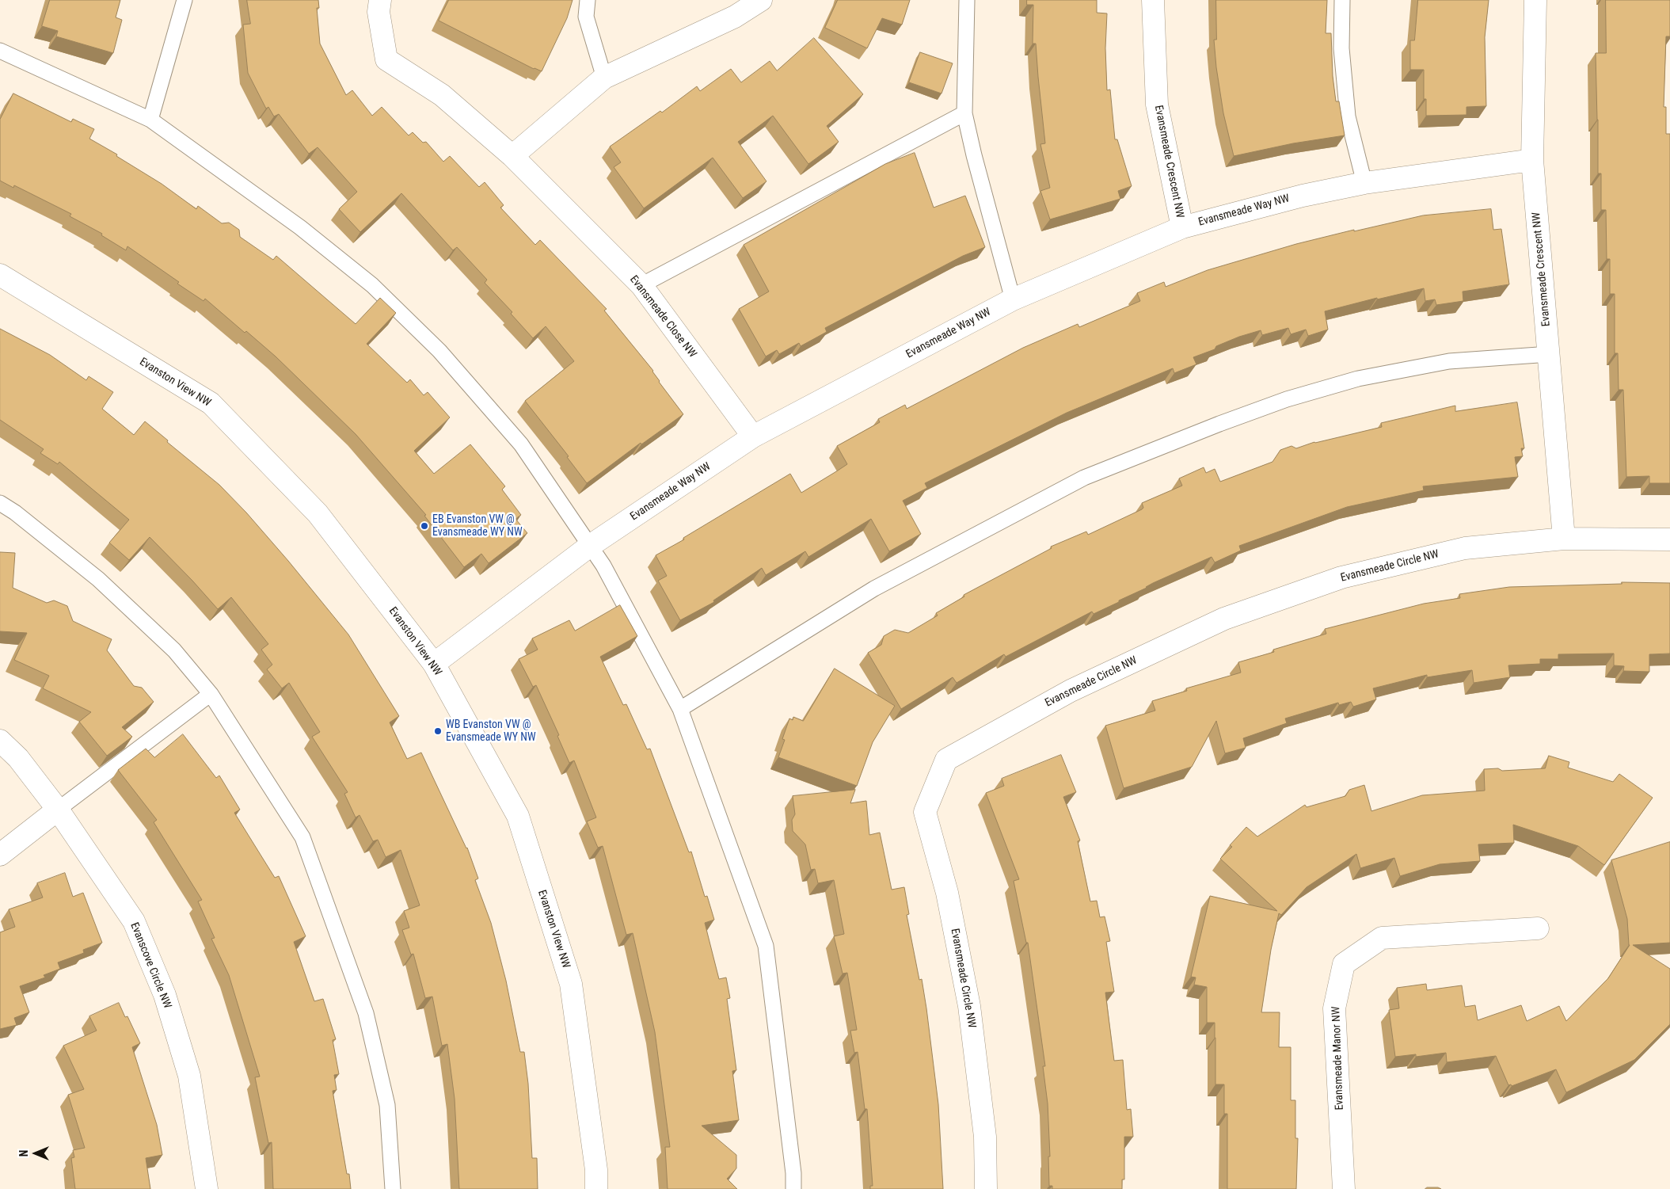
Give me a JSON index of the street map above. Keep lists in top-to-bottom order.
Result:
{
  "streets": {
    "street": [
      "Evansmeade Crescent NW",
      "Evansmeade Way NW",
      "Evansmeade Close NW",
      "Evanston View NW",
      "Evansmeade Circle NW",
      "Evanscove Circle NW",
      "Evansmeade Manor NW"
    ]
  },
  "crossings": [
    ["Evansmeade Crescent NW", "Evansmeade Way NW"],
    ["Evansmeade Crescent NW", "Evansmeade Circle NW"],
    ["Evansmeade Way NW", "Evansmeade Close NW"],
    ["Evansmeade Way NW", "Evanston View NW"]
  ],
  "places": ["EB Evanston VW @ Evansmeade WY NW", "WB Evanston VW @ Evansmeade WY NW"],
  "north": "left"
}
